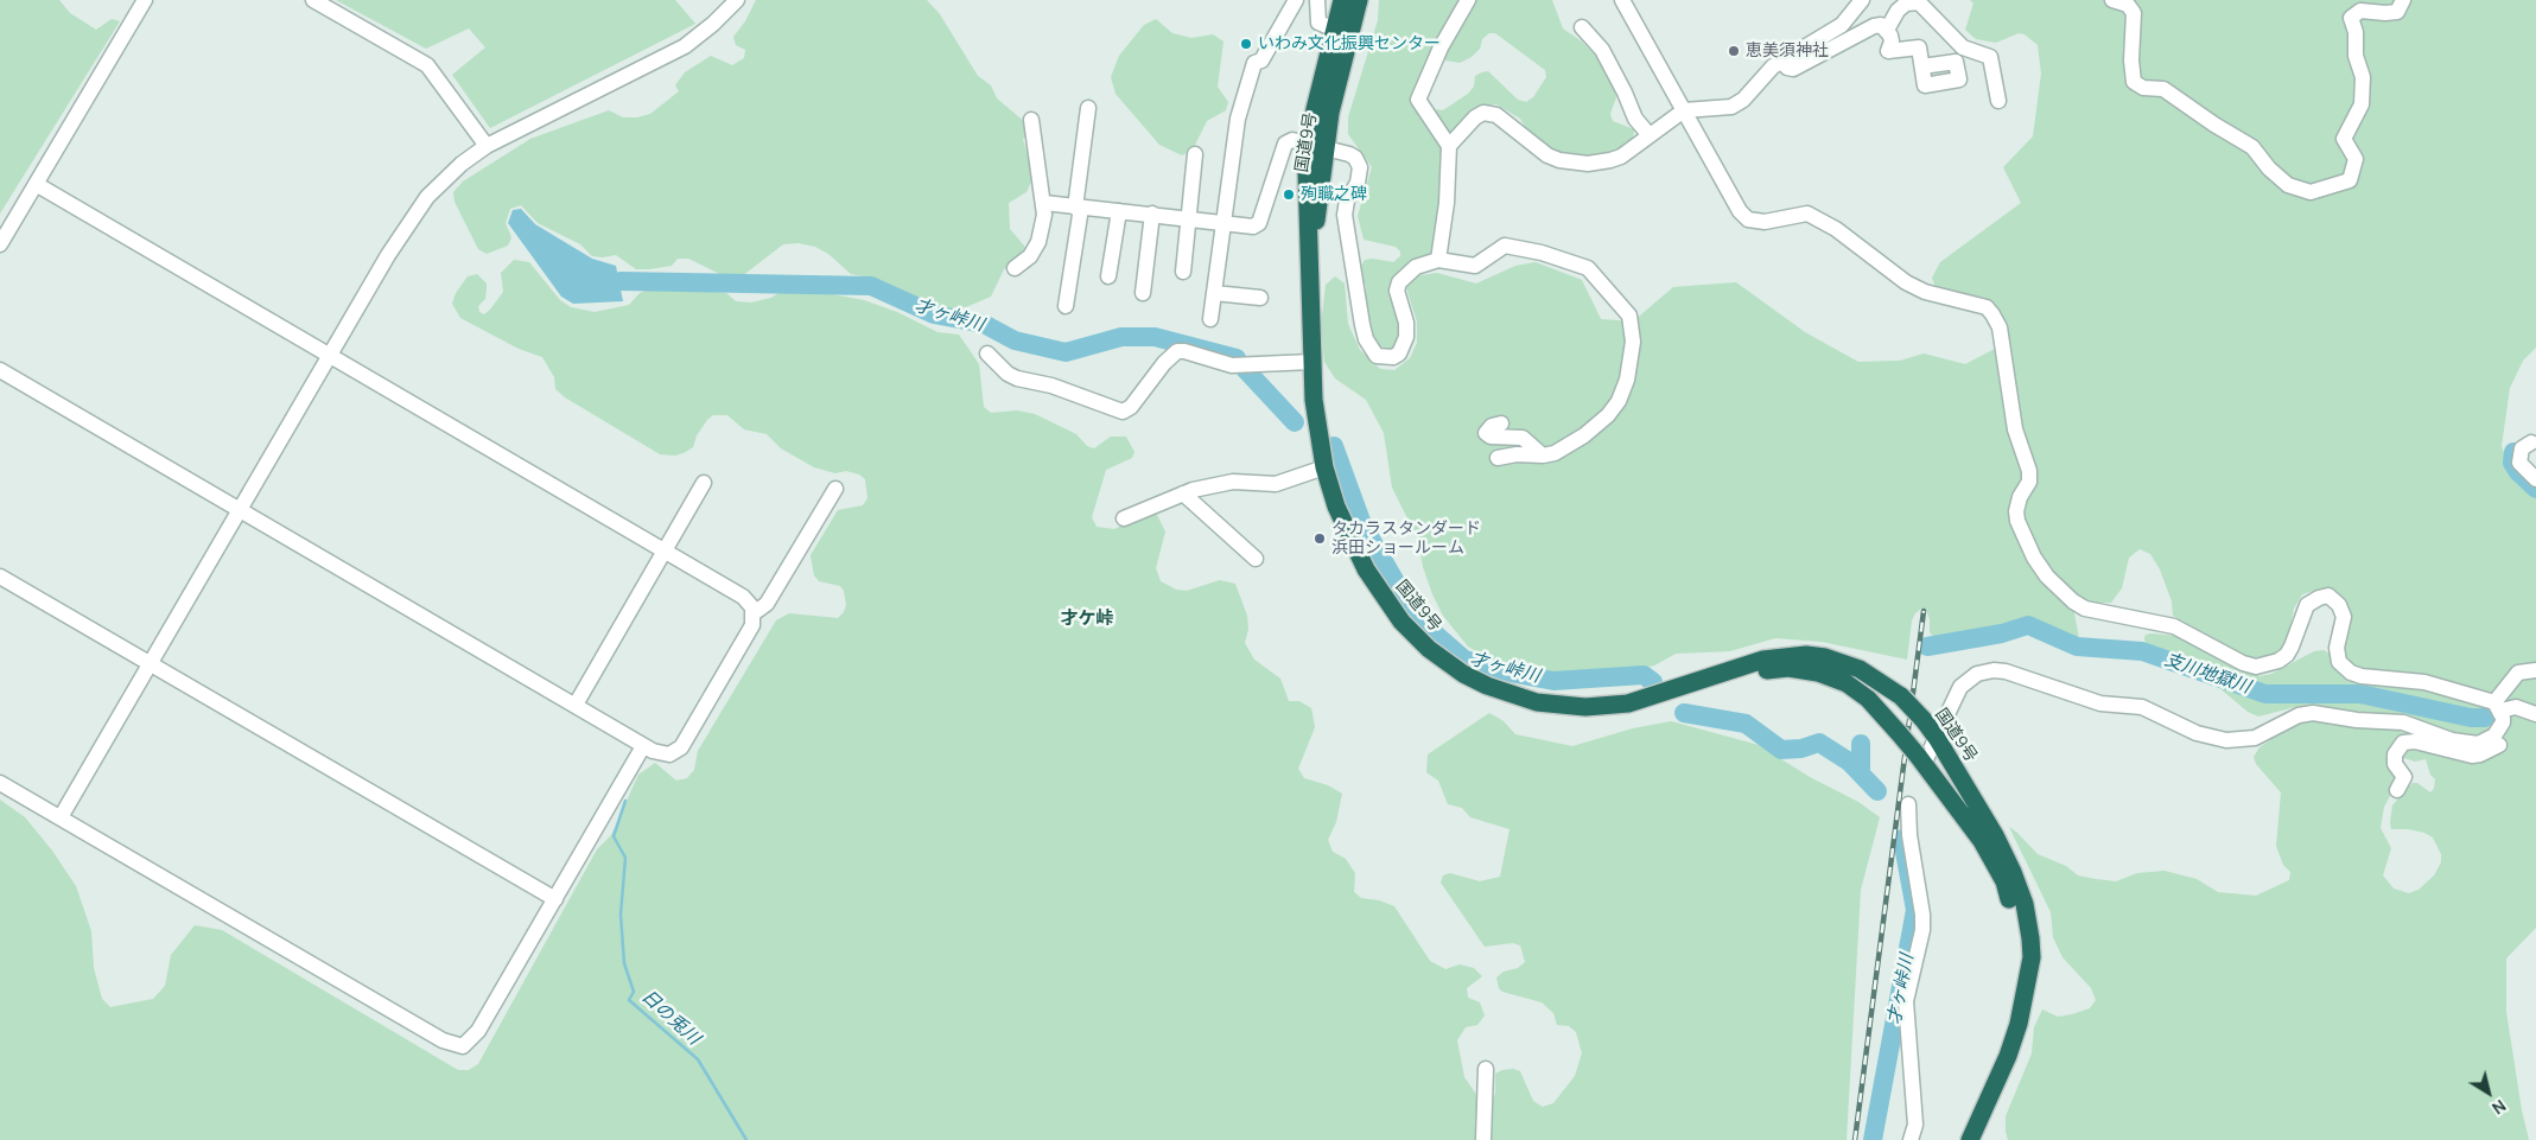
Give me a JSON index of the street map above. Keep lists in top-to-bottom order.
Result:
{
  "streets": {
    "highway": ["国道9号"]
  },
  "districts": ["才ケ峠"],
  "water": ["才ヶ峠川", "支川地獄川", "日の兎川"],
  "places": [
    "いわみ文化振興センター",
    "恵美須神社",
    "殉職之碑",
    "タカラスタンダード 浜田ショールーム"
  ],
  "north": "bottom right"
}
